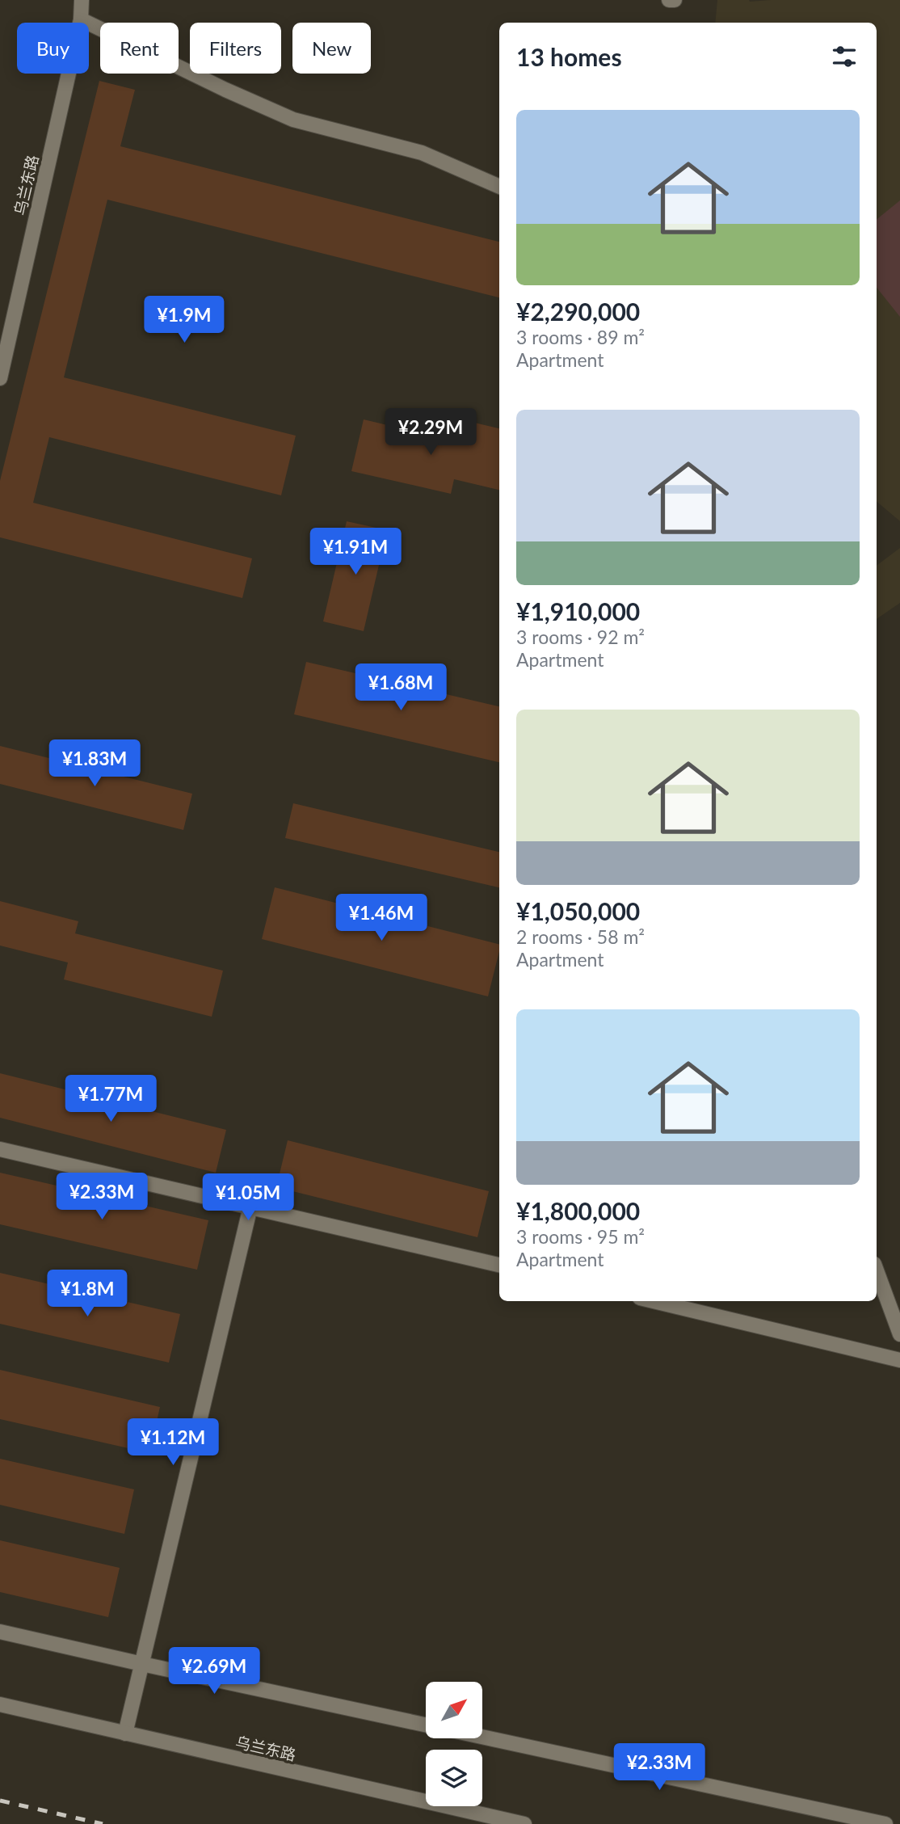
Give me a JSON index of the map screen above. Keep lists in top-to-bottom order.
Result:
{
  "streets": {
    "street": ["乌兰东路"]
  },
  "north": "top right",
  "page": {
    "chip": [
      "Buy",
      "Rent",
      "Filters",
      "New"
    ],
    "heading": "13 homes",
    "list": [
      {
        "name": "¥2,290,000",
        "note": "3 rooms · 89 m² · Apartment"
      },
      {
        "name": "¥1,910,000",
        "note": "3 rooms · 92 m² · Apartment"
      },
      {
        "name": "¥1,050,000",
        "note": "2 rooms · 58 m² · Apartment"
      },
      {
        "name": "¥1,800,000",
        "note": "3 rooms · 95 m² · Apartment"
      }
    ],
    "price": [
      "¥1.9M",
      "¥2.29M",
      "¥1.91M",
      "¥1.68M",
      "¥1.83M",
      "¥1.46M",
      "¥1.77M",
      "¥2.33M",
      "¥1.05M",
      "¥1.8M",
      "¥1.12M",
      "¥2.69M",
      "¥2.33M"
    ]
  }
}
